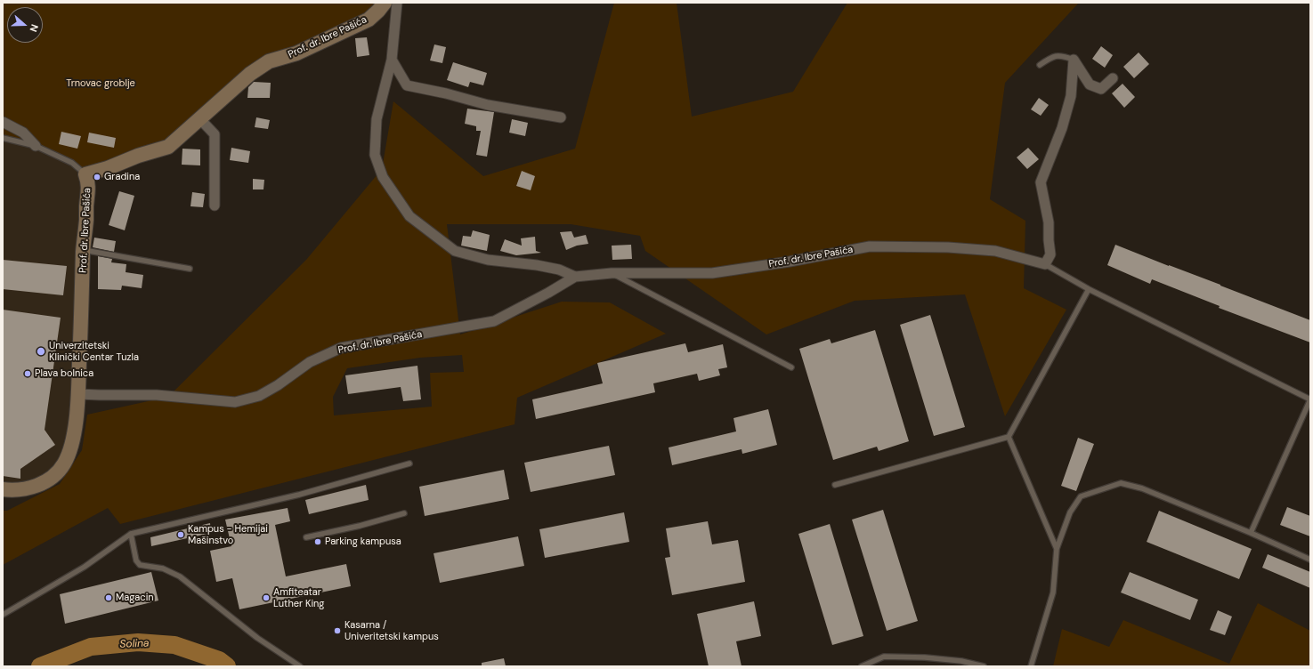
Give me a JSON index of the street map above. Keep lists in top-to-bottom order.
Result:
{
  "streets": {
    "street": ["Prof. dr. Ibre Pašića"]
  },
  "water": ["Solina"],
  "parks": ["Trnovac groblje"],
  "places": [
    "Gradina",
    "Univerzitetski Klinički Centar Tuzla",
    "Plava bolnica",
    "Kampus - Hemijai Mašinstvo",
    "Parking kampusa",
    "Magacin",
    "Amfiteatar Luther King",
    "Kasarna / Univeritetski kampus"
  ],
  "north": "right"
}
